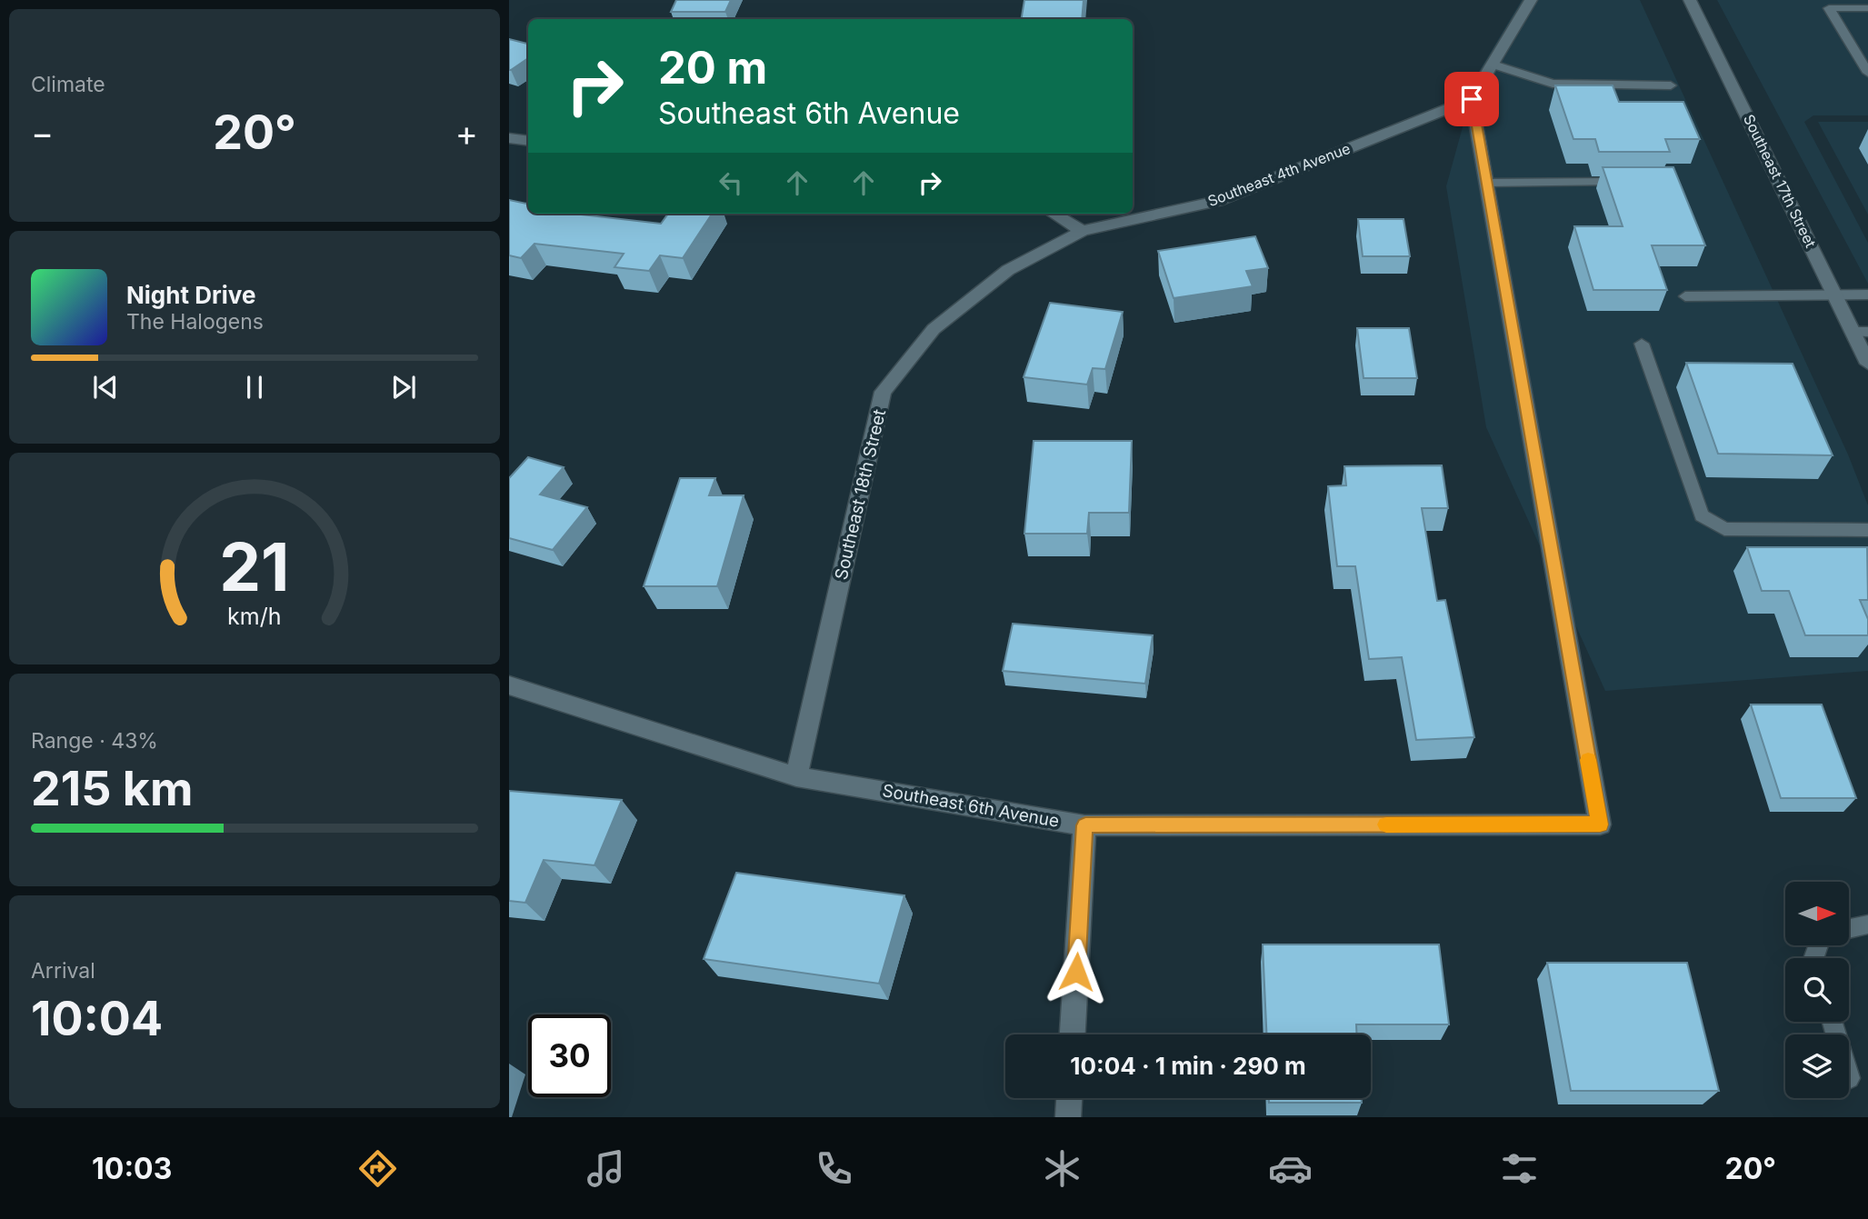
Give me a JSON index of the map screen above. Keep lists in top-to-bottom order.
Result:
{
  "streets": {
    "street": [
      "Southeast 4th Avenue",
      "Southeast 17th Street",
      "Southeast 18th Street",
      "Southeast 6th Avenue"
    ]
  },
  "crossings": [
    ["Southeast 4th Avenue", "Southeast 18th Street"],
    ["Southeast 18th Street", "Southeast 6th Avenue"]
  ],
  "north": "right",
  "page": {
    "tile": [
      "Climate",
      ["Range · 43%", "215 km"],
      ["Arrival", "10:04"]
    ],
    "turn": ["20 m", "Southeast 6th Avenue"],
    "heat": ["−", "20°", "+"],
    "song": ["Night Drive", "The Halogens"],
    "limit": "30",
    "trip": "10:04 · 1 min · 290 m",
    "tabs": ["10:03", "20°"],
    "gauge": ["21", "km/h"]
  }
}
